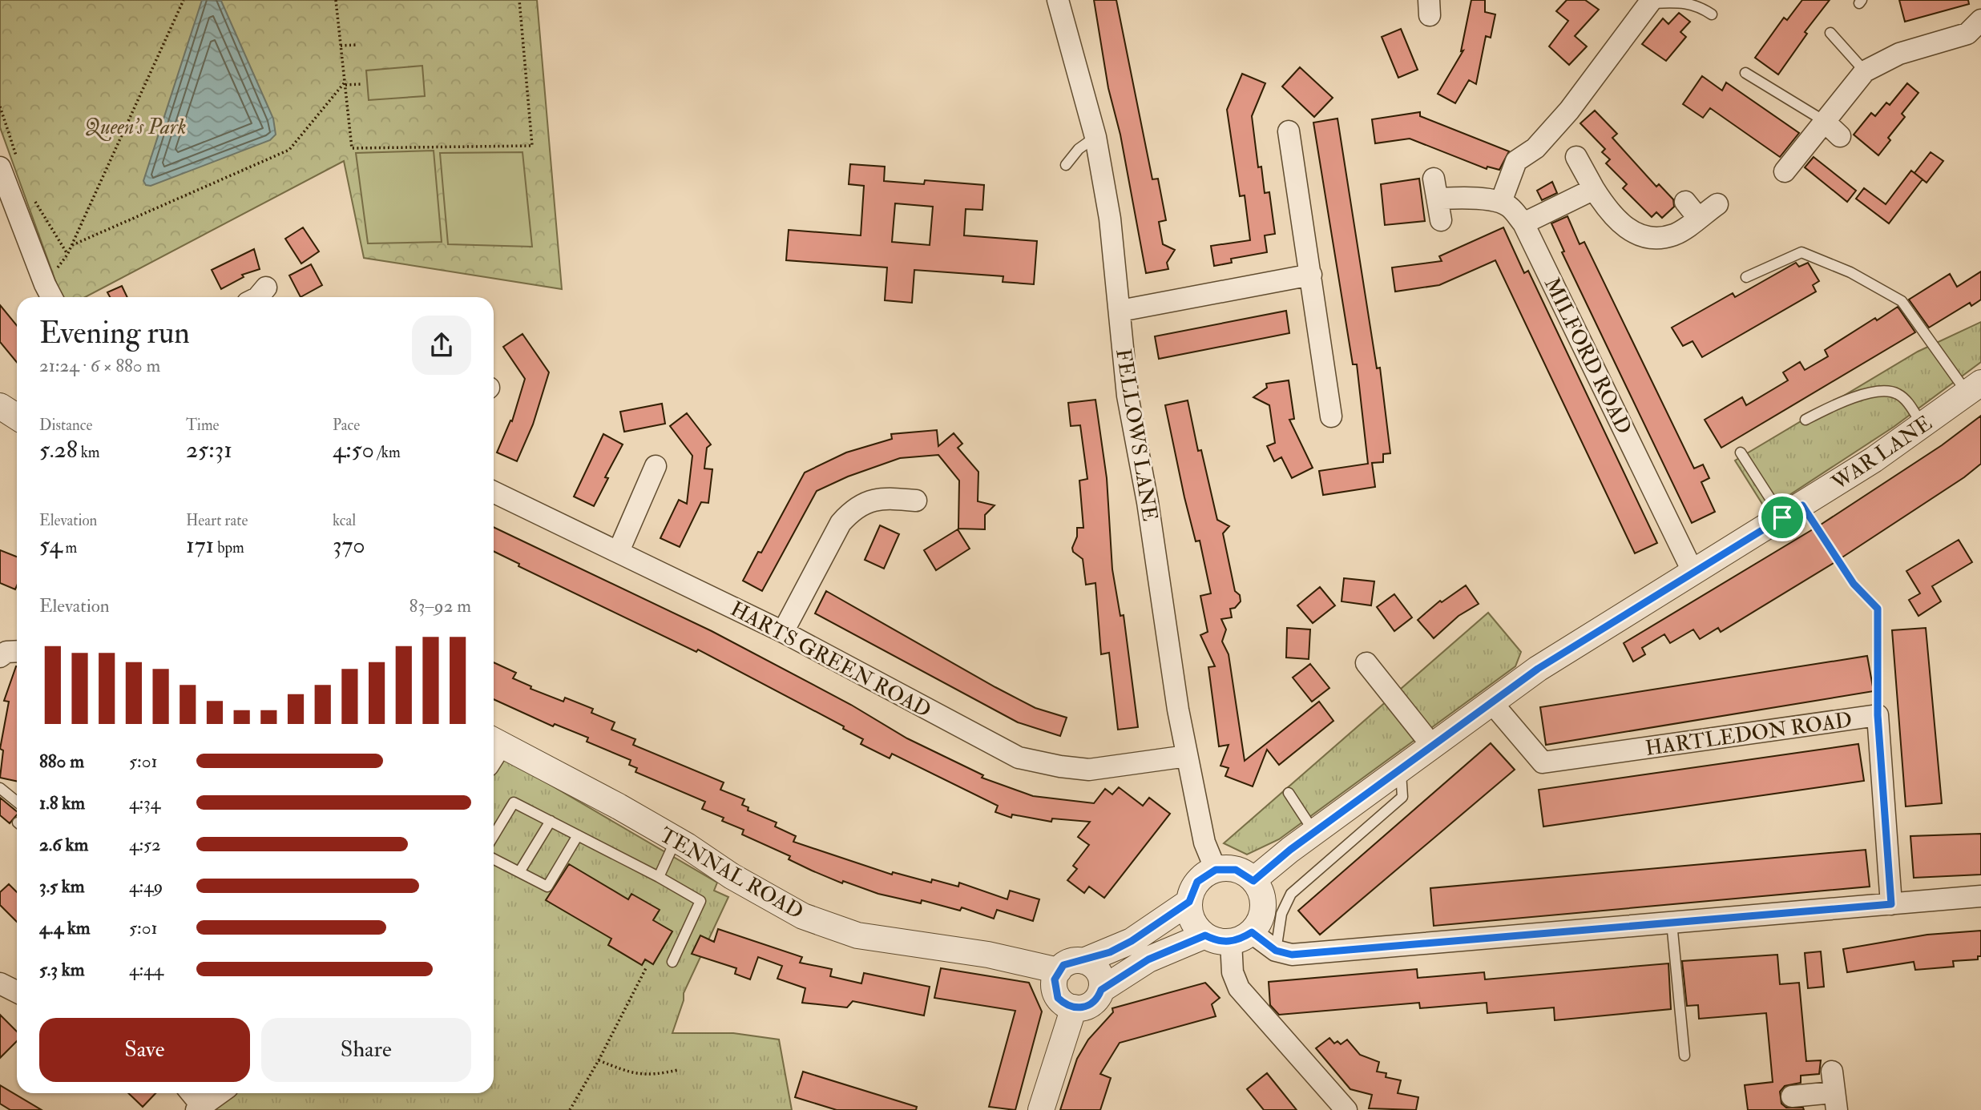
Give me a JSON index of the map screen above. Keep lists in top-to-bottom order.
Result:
{
  "streets": {
    "street": [
      "MILFORD ROAD",
      "FELLOWS LANE",
      "WAR LANE",
      "HARTS GREEN ROAD",
      "HARTLEDON ROAD",
      "TENNAL ROAD"
    ]
  },
  "crossings": [
    ["MILFORD ROAD", "WAR LANE"],
    ["FELLOWS LANE", "WAR LANE"],
    ["FELLOWS LANE", "HARTS GREEN ROAD"],
    ["WAR LANE", "HARTLEDON ROAD"]
  ],
  "parks": ["Queen's Park"],
  "page": {
    "heading": ["Evening run", "21:24 · 6 × 880 m"],
    "stats": [
      ["Distance", "5.28 km"],
      ["Time", "25:31"],
      ["Pace", "4:50 /km"],
      ["Elevation", "54 m"],
      ["Heart rate", "171 bpm"],
      ["kcal", "370"]
    ],
    "chart": ["Elevation", "83–92 m"],
    "list": [
      {
        "name": "880 m",
        "note": "5:01"
      },
      {
        "name": "1.8 km",
        "note": "4:34"
      },
      {
        "name": "2.6 km",
        "note": "4:52"
      },
      {
        "name": "3.5 km",
        "note": "4:49"
      },
      {
        "name": "4.4 km",
        "note": "5:01"
      },
      {
        "name": "5.3 km",
        "note": "4:44"
      }
    ],
    "buttons": ["Save", "Share"]
  }
}
